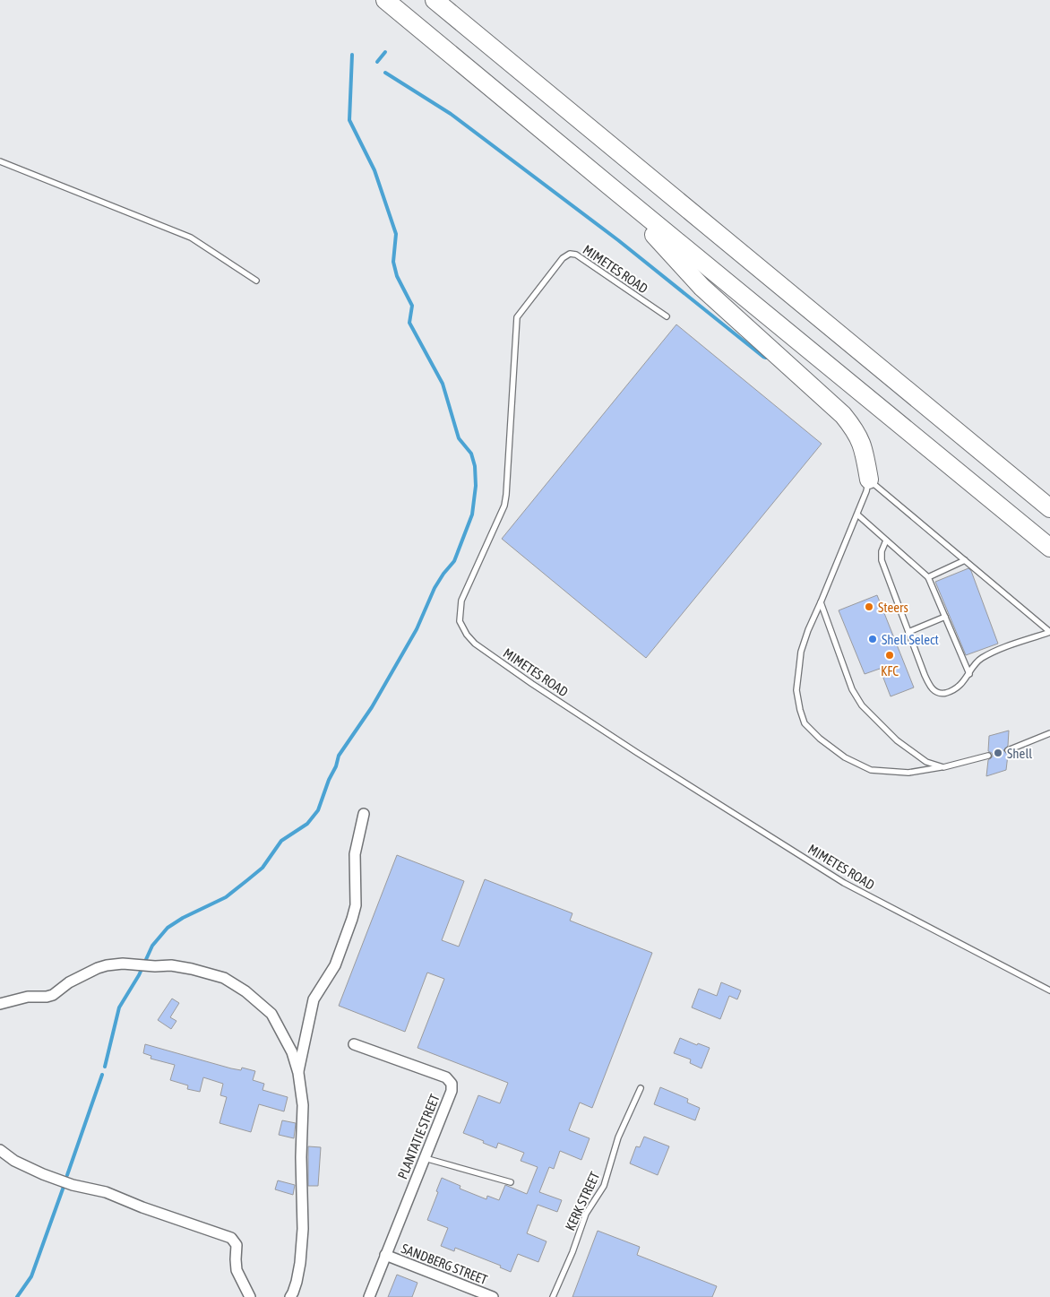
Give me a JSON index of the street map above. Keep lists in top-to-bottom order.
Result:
{
  "streets": {
    "street": ["PLANTATIE STREET", "SANDBERG STREET"],
    "lane": ["MIMETES ROAD", "KERK STREET"]
  },
  "crossings": [
    ["PLANTATIE STREET", "SANDBERG STREET"]
  ],
  "places": [
    "Steers",
    "Shell Select",
    "KFC",
    "Shell"
  ]
}
